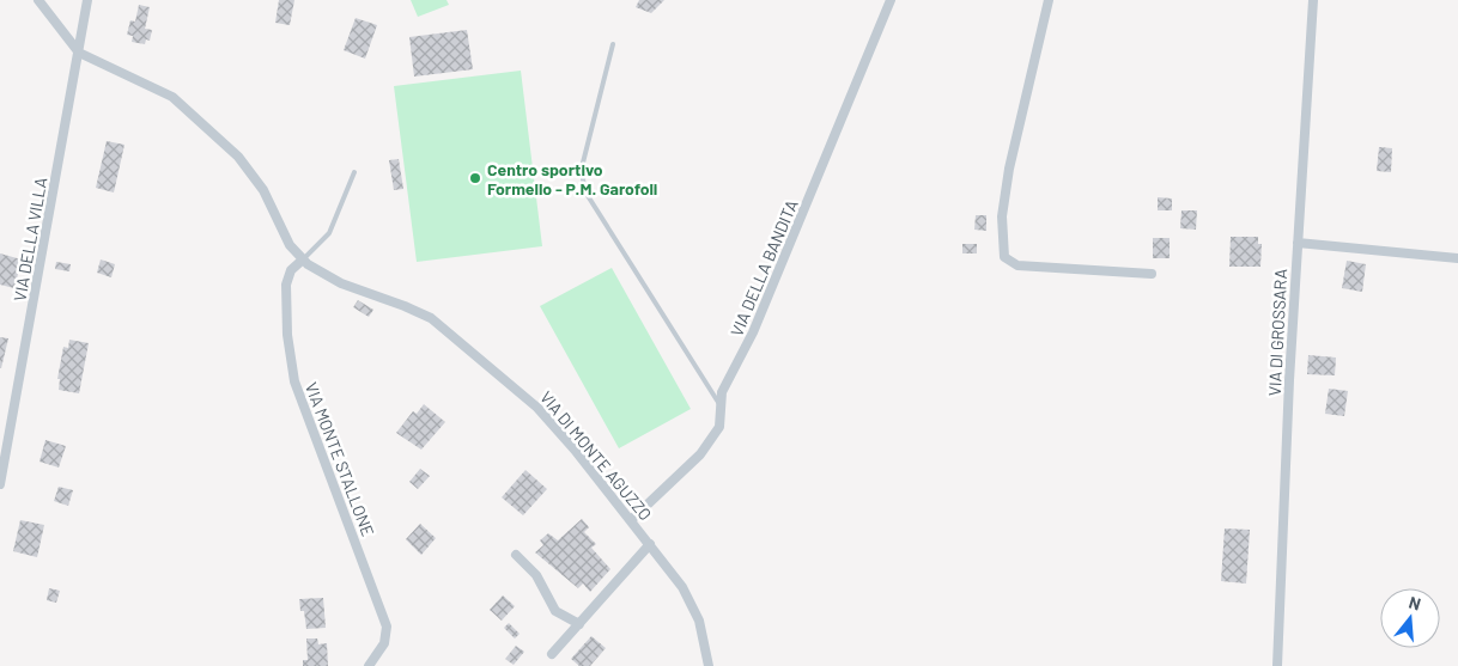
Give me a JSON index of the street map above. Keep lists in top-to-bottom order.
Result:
{
  "streets": {
    "street": [
      "VIA DELLA VILLA",
      "VIA DELLA BANDITA",
      "VIA DI GROSSARA",
      "VIA DI MONTE AGUZZO",
      "VIA MONTE STALLONE"
    ]
  },
  "crossings": [
    ["VIA DELLA VILLA", "VIA DI MONTE AGUZZO"],
    ["VIA DELLA BANDITA", "VIA DI MONTE AGUZZO"],
    ["VIA DI MONTE AGUZZO", "VIA MONTE STALLONE"]
  ],
  "places": ["Centro sportivo Formello - P.M. Garofoli"],
  "north": "top"
}
